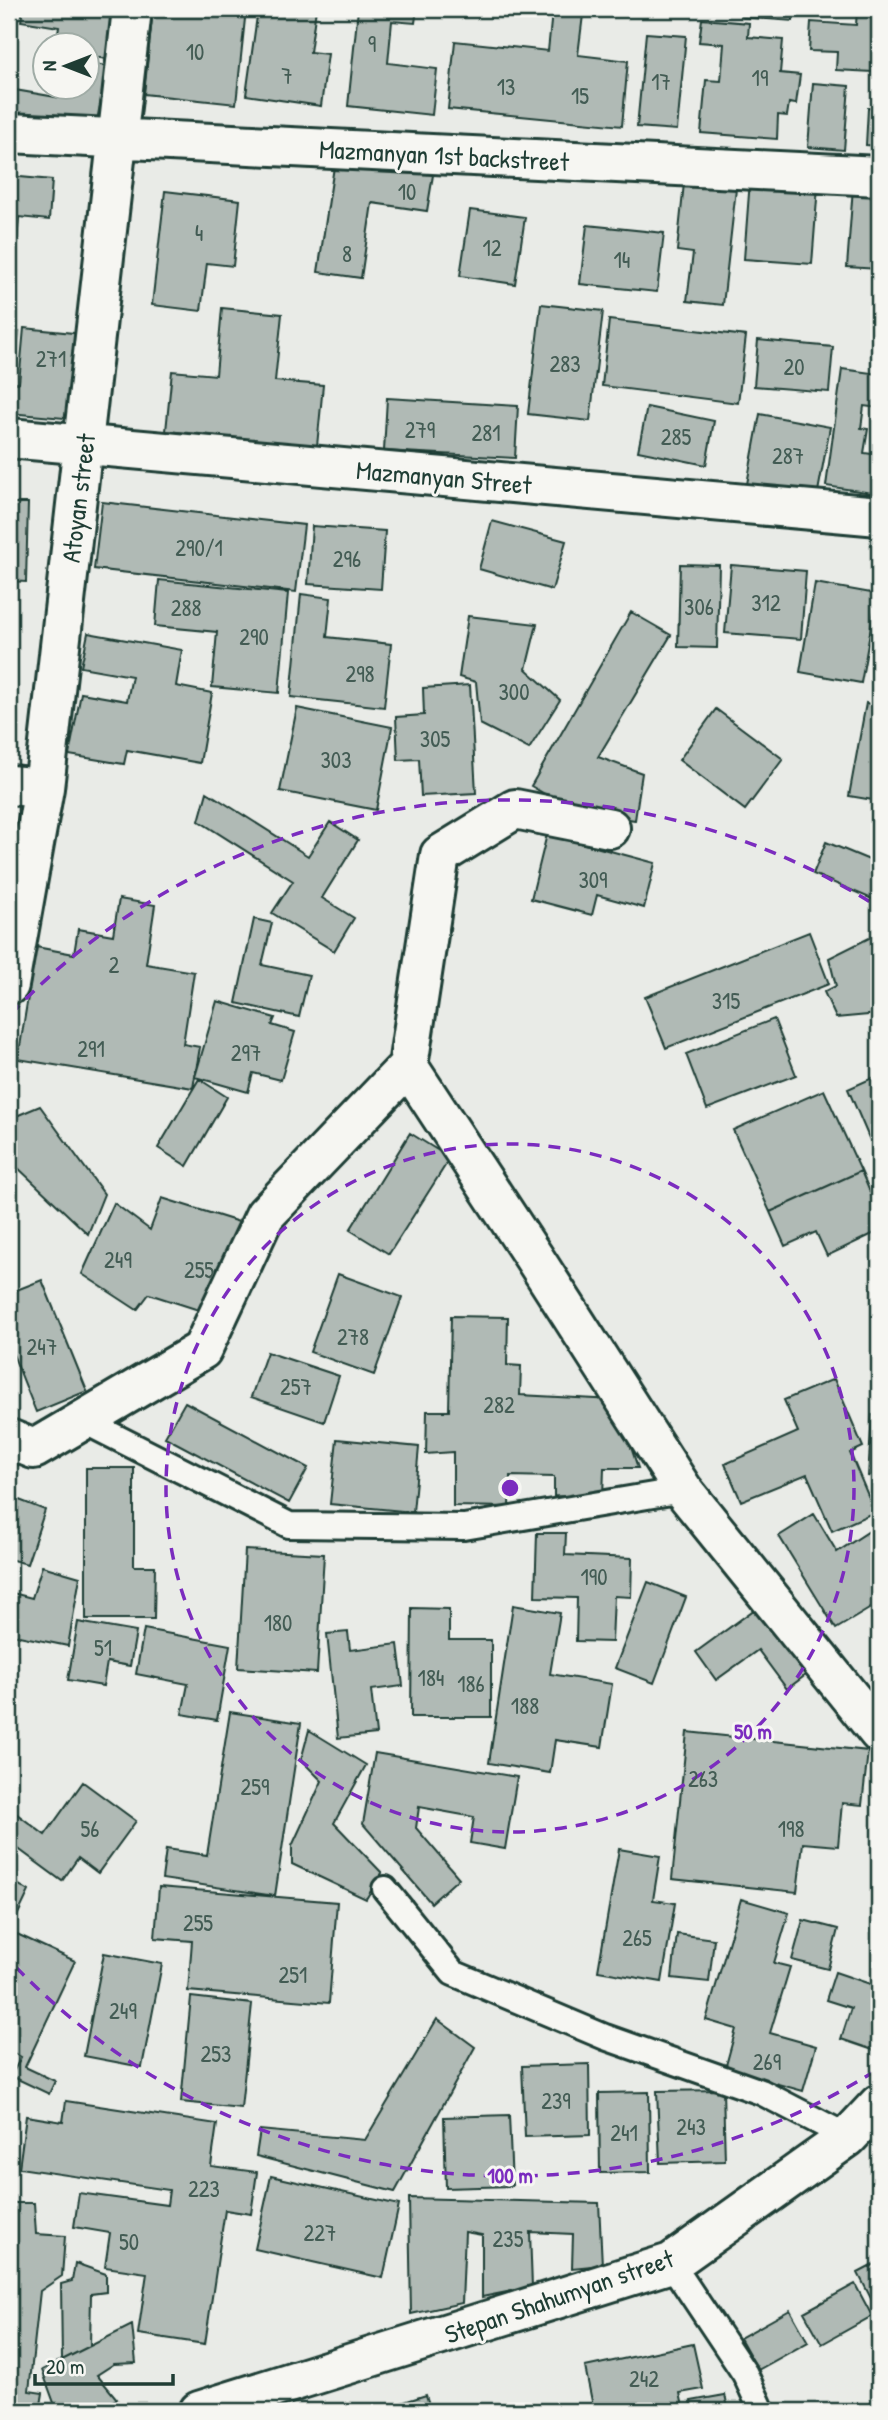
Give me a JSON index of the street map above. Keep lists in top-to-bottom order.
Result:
{
  "streets": {
    "street": [
      "Mazmanyan 1st backstreet",
      "Mazmanyan Street",
      "Atoyan street",
      "Stepan Shahumyan street"
    ]
  },
  "crossings": [
    ["Mazmanyan 1st backstreet", "Atoyan street"],
    ["Mazmanyan Street", "Atoyan street"]
  ],
  "house_numbers": [
    "9",
    "10",
    "7",
    "19",
    "17",
    "13",
    "15",
    "10",
    "4",
    "12",
    "8",
    "14",
    "271",
    "283",
    "20",
    "279",
    "281",
    "285",
    "287",
    "290/1",
    "296",
    "312",
    "306",
    "288",
    "290",
    "298",
    "300",
    "305",
    "303",
    "309",
    "2",
    "315",
    "291",
    "297",
    "249",
    "255",
    "278",
    "247",
    "257",
    "282",
    "190",
    "180",
    "51",
    "184",
    "186",
    "188",
    "263",
    "259",
    "56",
    "198",
    "255",
    "265",
    "251",
    "249",
    "253",
    "269",
    "239",
    "243",
    "241",
    "223",
    "227",
    "235",
    "50",
    "242"
  ],
  "scale_bar": "20 m",
  "north": "left",
  "rings": ["50 m", "100 m"]
}
